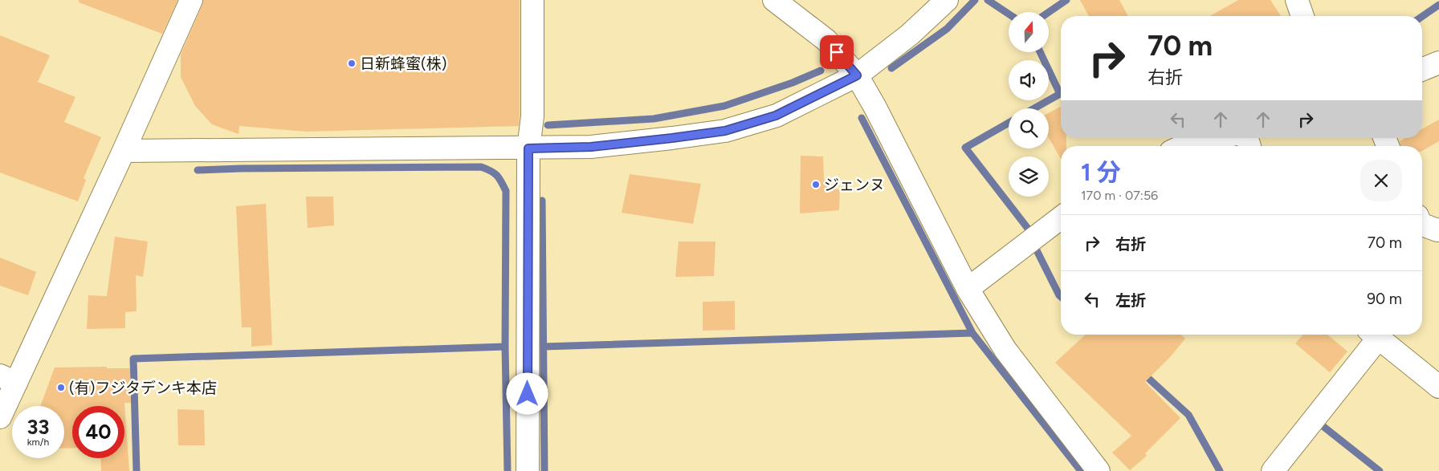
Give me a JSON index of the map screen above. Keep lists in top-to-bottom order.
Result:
{
  "places": ["日新蜂蜜(株)", "ジェンヌ", "(有)フジタデンキ本店"],
  "north": "top",
  "page": {
    "turn": ["70 m", "右折"],
    "heading": ["1 分", "170 m · 07:56"],
    "list": [
      {
        "name": "右折",
        "value": "70 m"
      },
      {
        "name": "左折",
        "value": "90 m"
      }
    ],
    "speed": "33 km/h",
    "limit": "40"
  }
}
